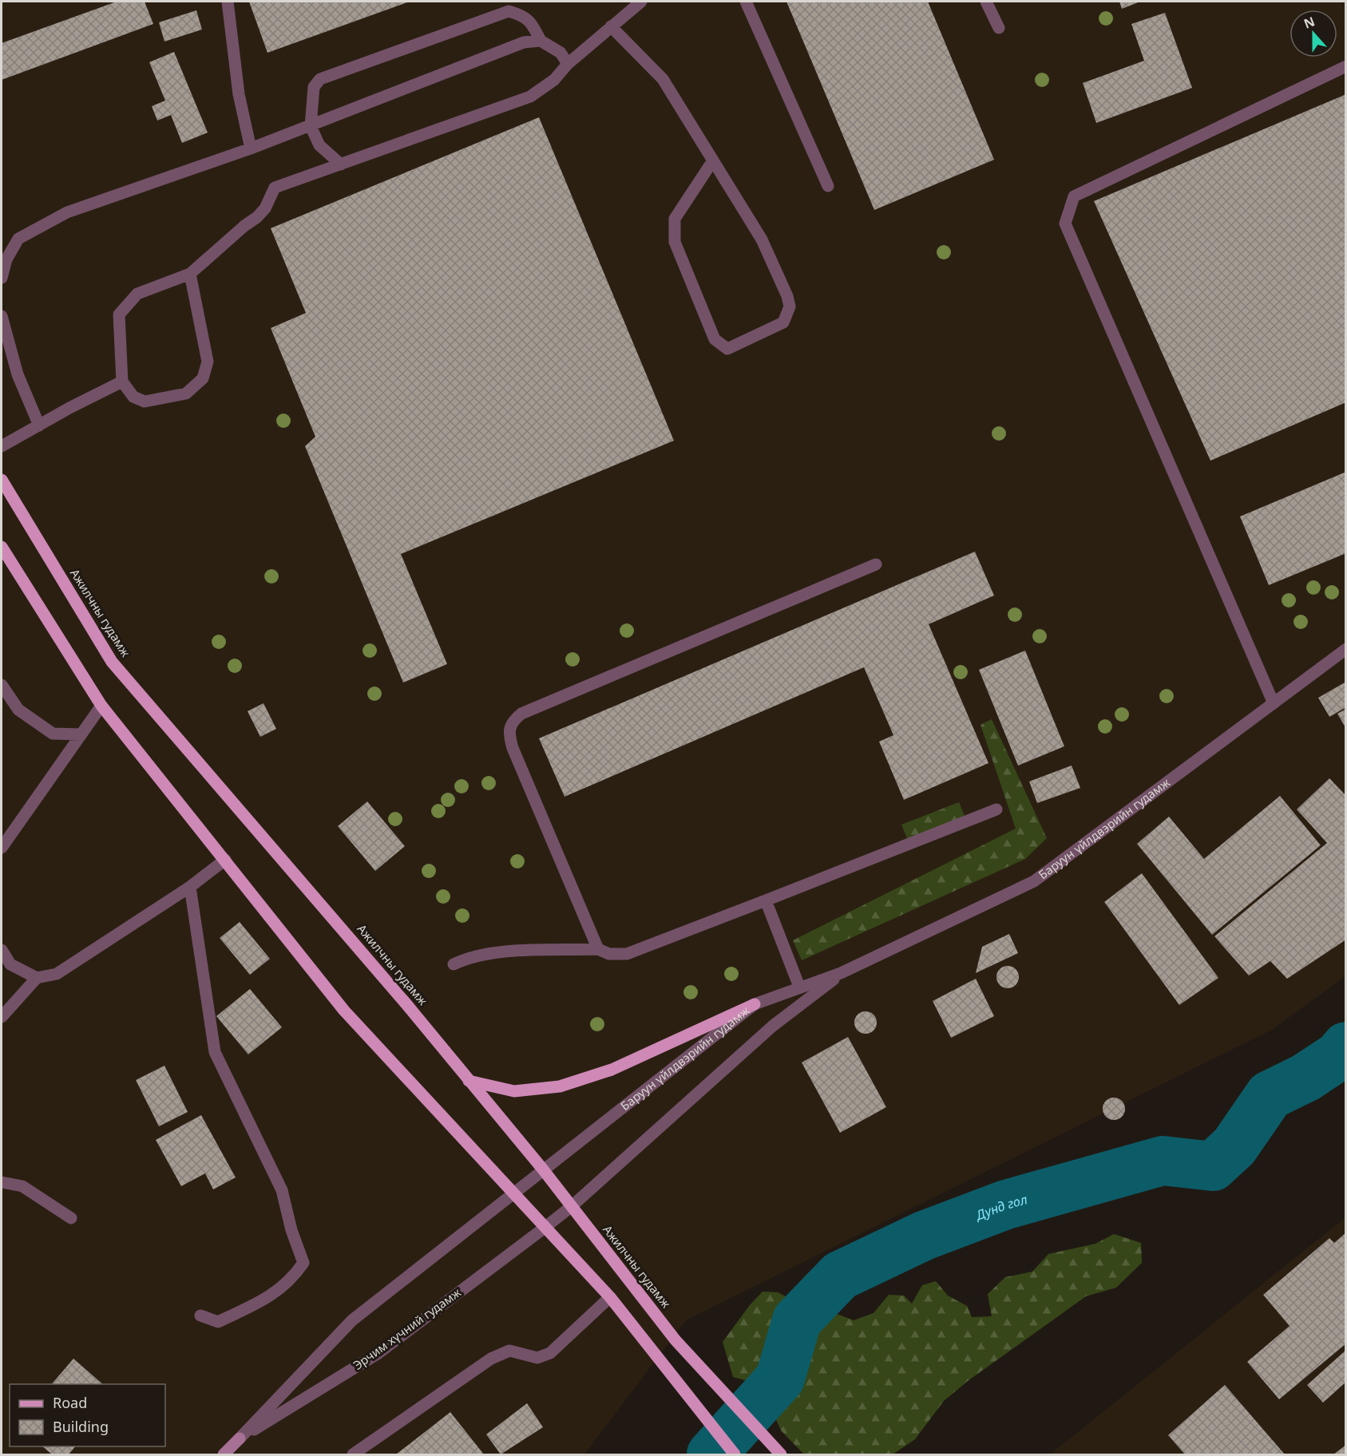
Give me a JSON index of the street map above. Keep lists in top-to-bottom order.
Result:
{
  "streets": {
    "main road": ["Ажилчны гудамж", "Эрчим хүчний гудамж"],
    "street": ["Баруун үйлдвэрийн гудамж"]
  },
  "crossings": [
    ["Ажилчны гудамж", "Баруун үйлдвэрийн гудамж"],
    ["Ажилчны гудамж", "Эрчим хүчний гудамж"],
    ["Баруун үйлдвэрийн гудамж", "Эрчим хүчний гудамж"]
  ],
  "water": ["Дунд гол"],
  "legend": ["Road", "Building"],
  "north": "top"
}
